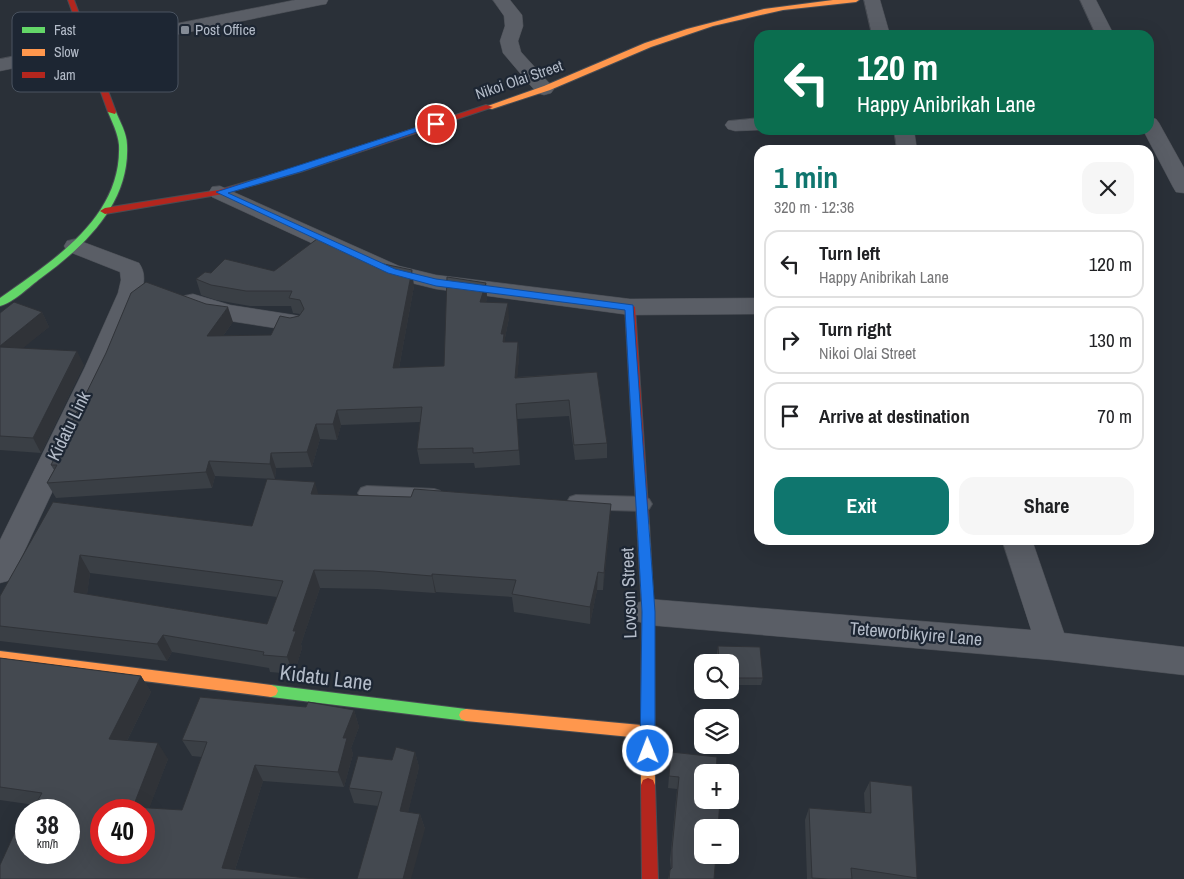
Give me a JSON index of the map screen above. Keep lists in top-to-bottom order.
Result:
{
  "streets": {
    "street": [
      "Nikoi Olai Street",
      "Kidatu Link",
      "Lovson Street",
      "Teteworbikyire Lane",
      "Kidatu Lane"
    ]
  },
  "crossings": [
    ["Lovson Street", "Teteworbikyire Lane"],
    ["Lovson Street", "Kidatu Lane"]
  ],
  "places": {
    "transit": ["Post Office"]
  },
  "legend": ["Fast", "Slow", "Jam"],
  "page": {
    "turn": ["120 m", "Happy Anibrikah Lane"],
    "heading": ["1 min", "320 m · 12:36"],
    "list": [
      {
        "name": "Turn left",
        "note": "Happy Anibrikah Lane",
        "value": "120 m"
      },
      {
        "name": "Turn right",
        "note": "Nikoi Olai Street",
        "value": "130 m"
      },
      {
        "name": "Arrive at destination",
        "value": "70 m"
      }
    ],
    "buttons": ["Exit", "Share"],
    "map_buttons": ["+", "−"],
    "speed": "38 km/h",
    "limit": "40"
  }
}
